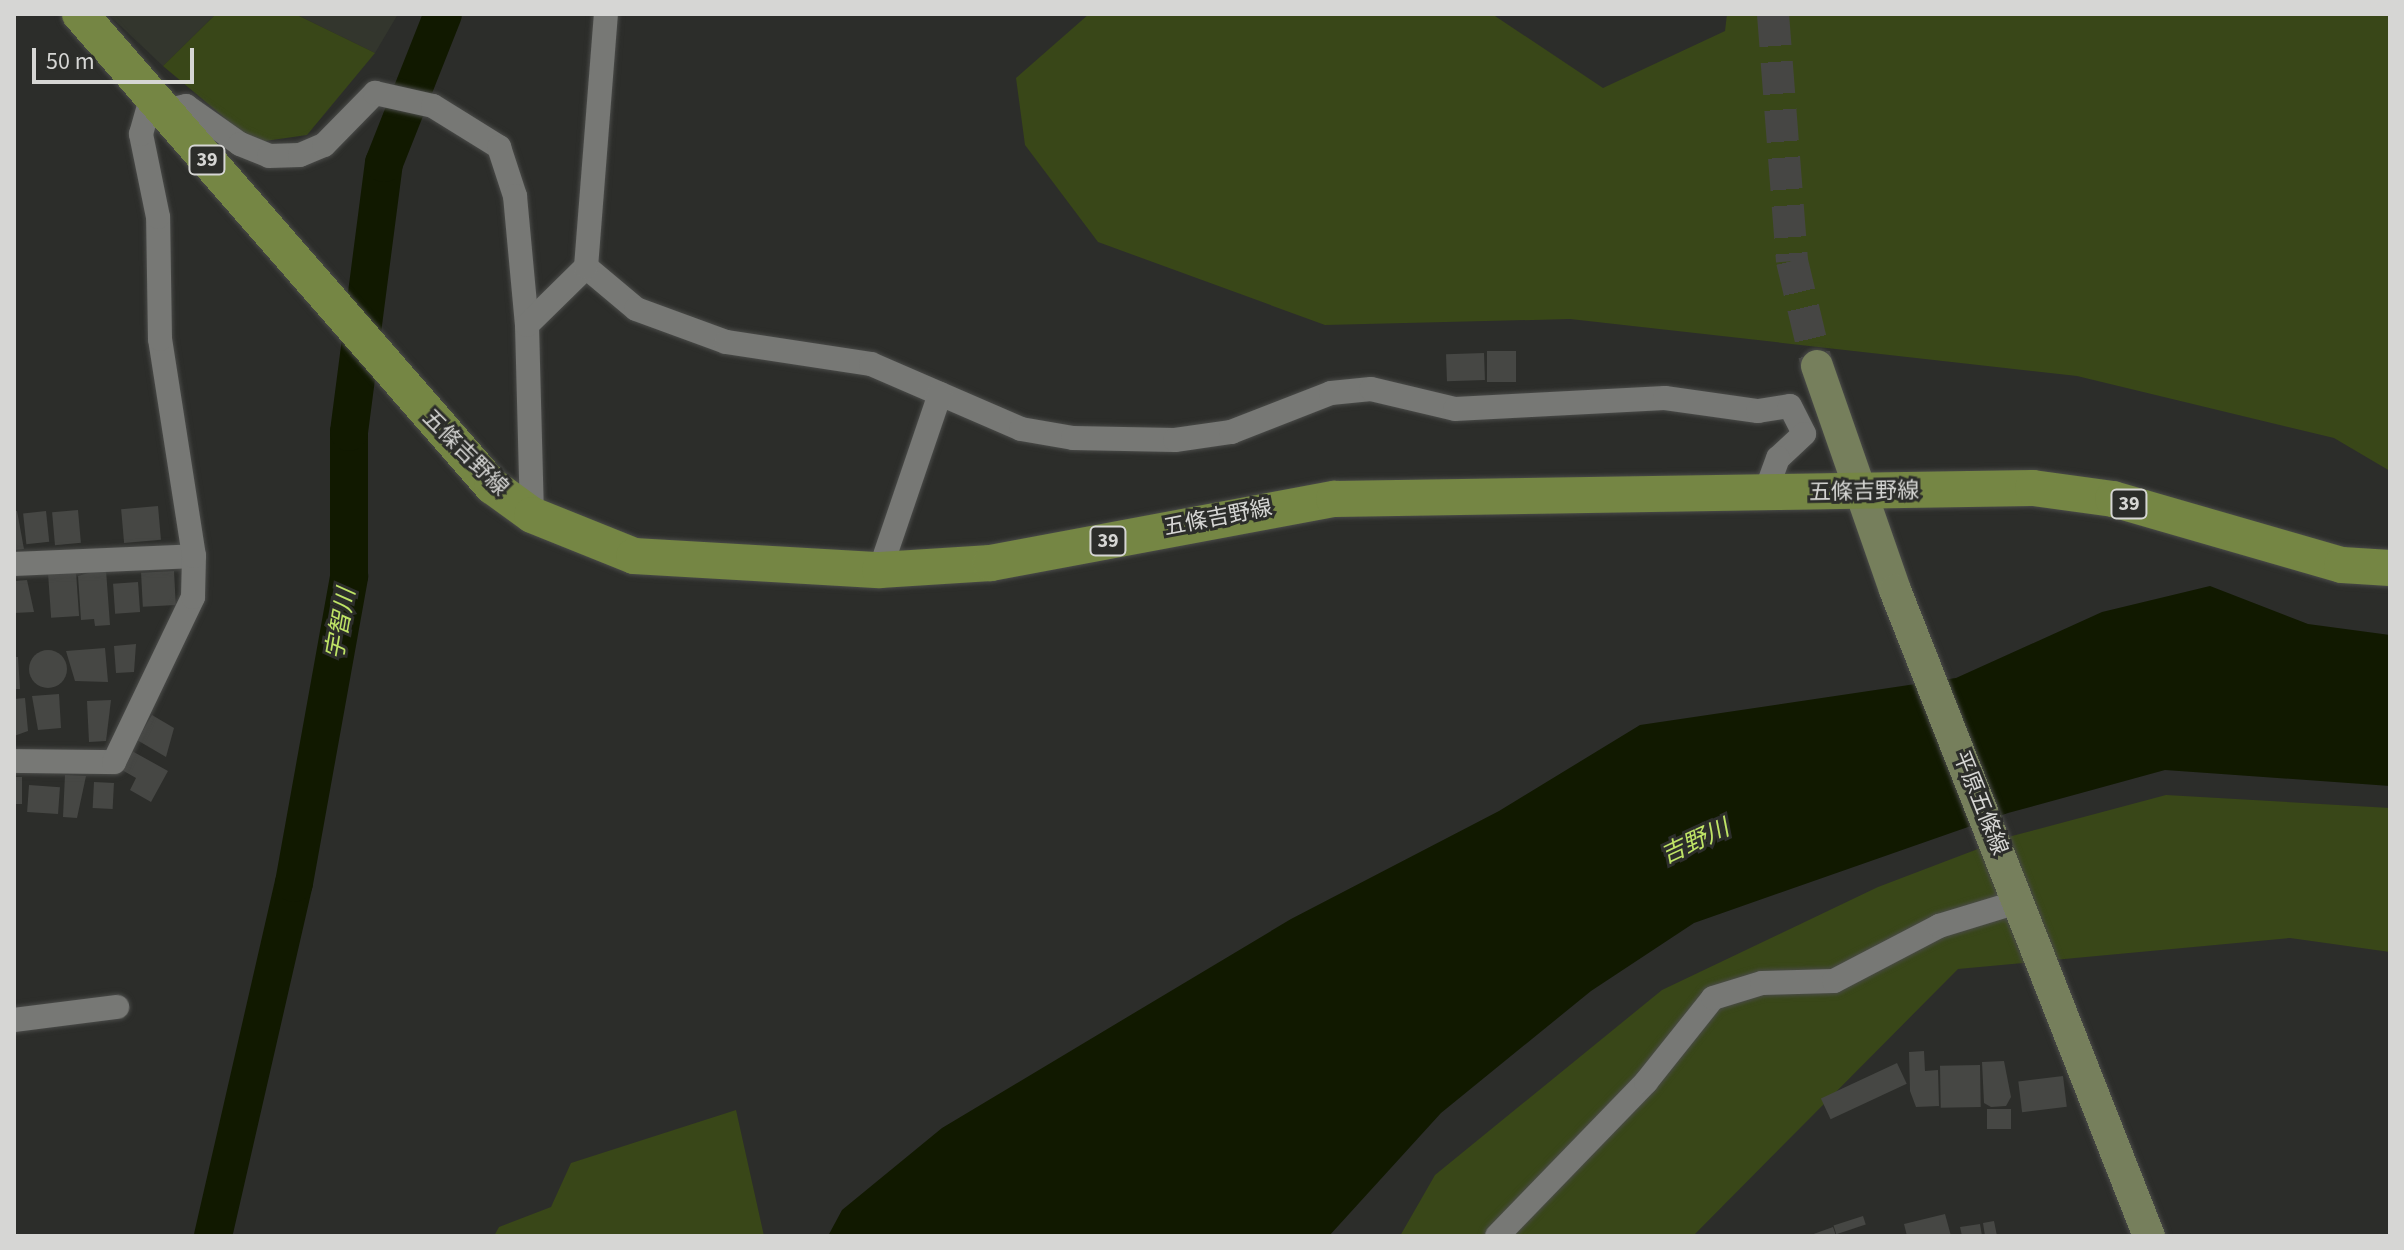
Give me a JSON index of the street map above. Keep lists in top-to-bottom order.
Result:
{
  "streets": {
    "main road": ["39", "五條吉野線", "平原五條線"]
  },
  "crossings": [
    ["五條吉野線", "平原五條線"]
  ],
  "water": ["宇智川", "吉野川"],
  "scale_bar": "50 m"
}
